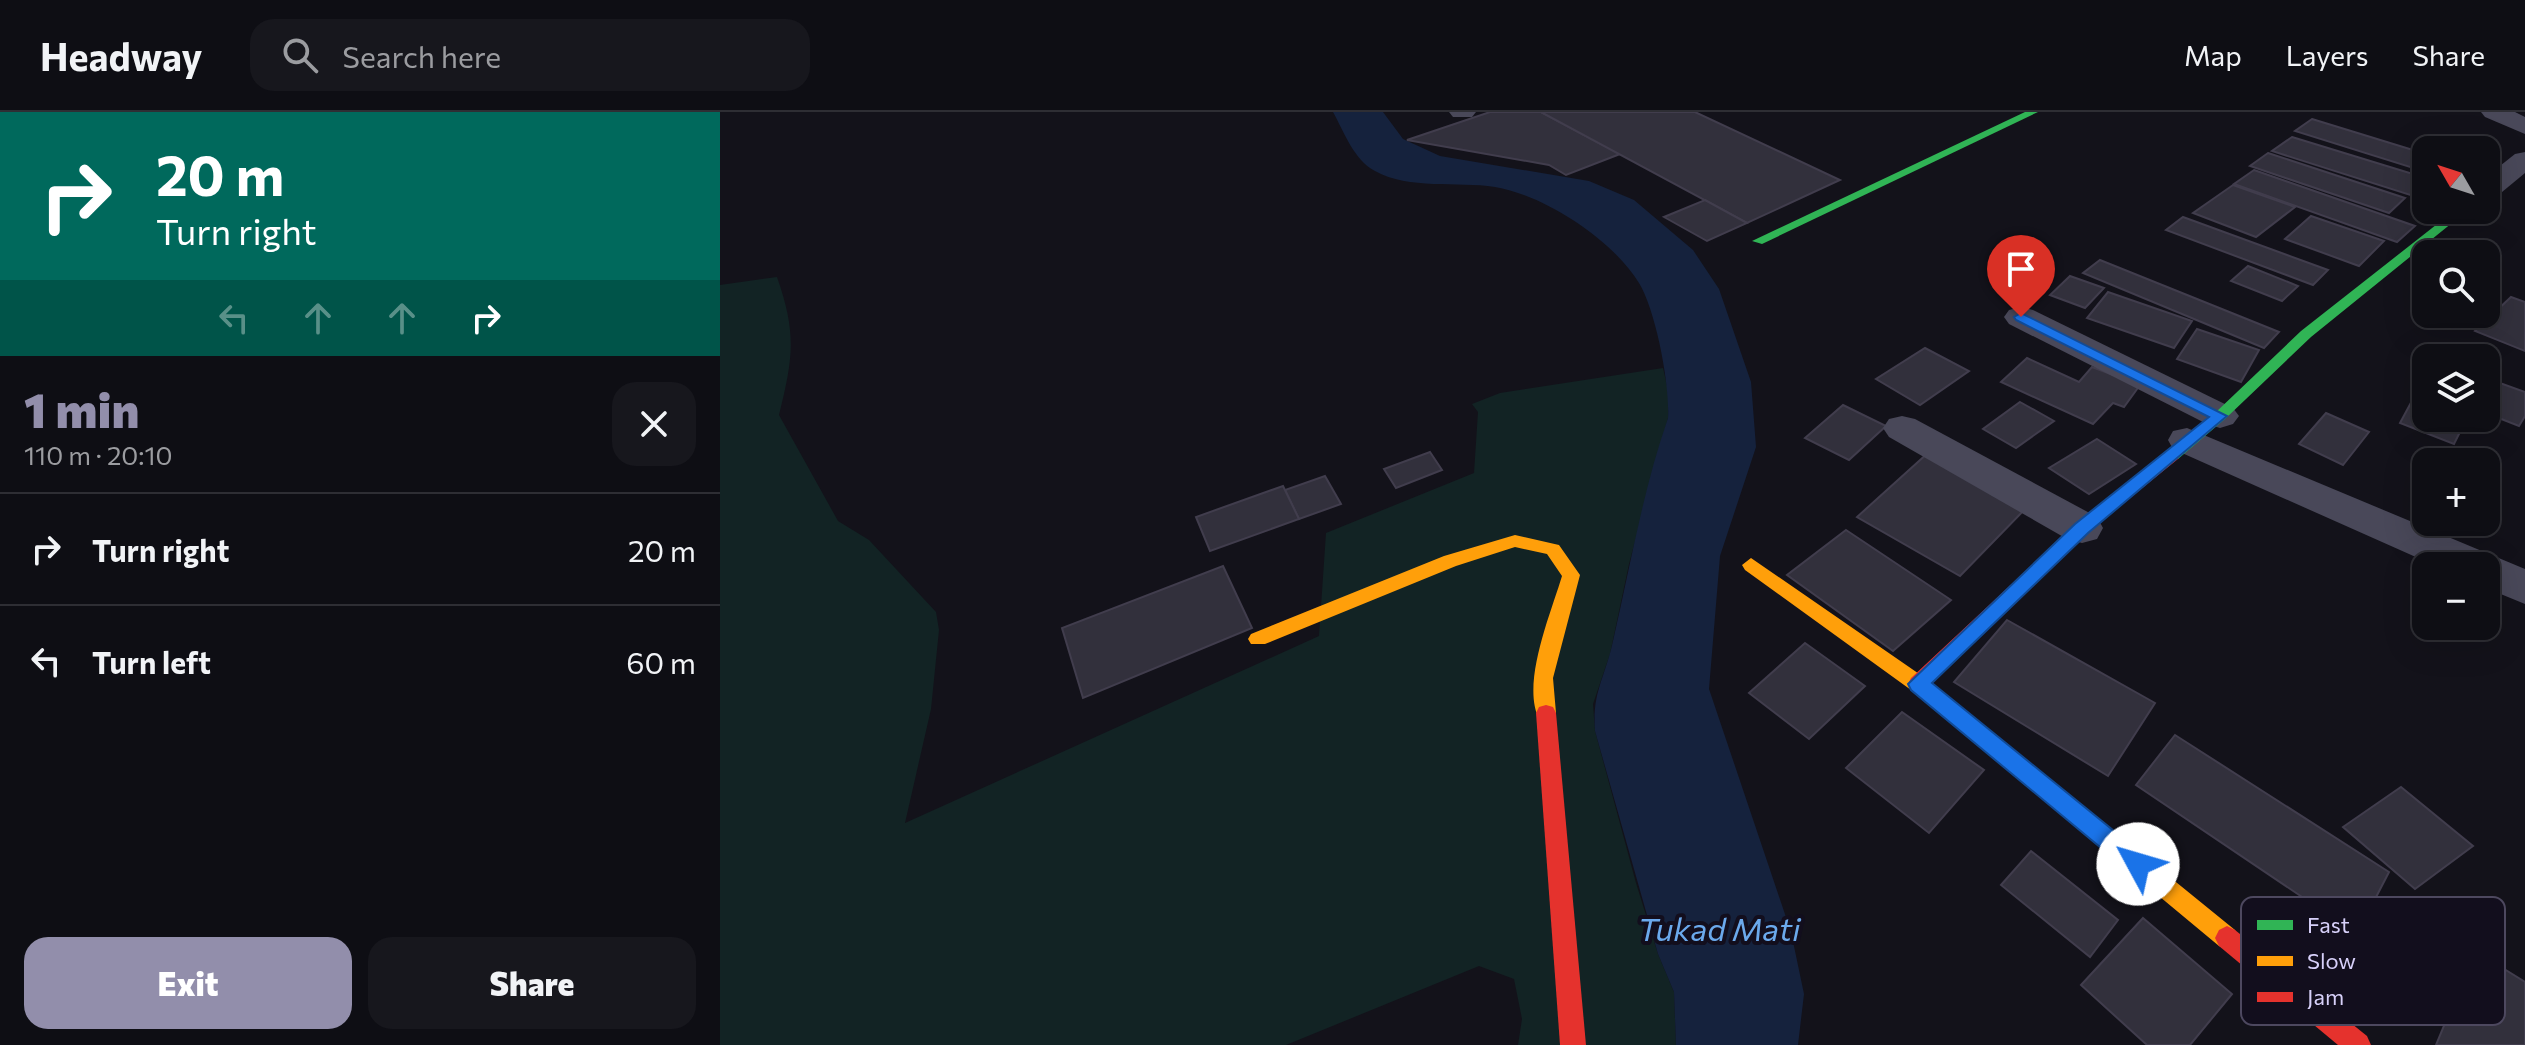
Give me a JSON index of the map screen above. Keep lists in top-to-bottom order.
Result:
{
  "water": ["Tukad Mati"],
  "legend": ["Fast", "Slow", "Jam"],
  "north": "top left",
  "page": {
    "header": "Headway",
    "search": "Search here",
    "nav": ["Map", "Layers", "Share"],
    "turn": ["20 m", "Turn right"],
    "map_buttons": ["+", "−"],
    "heading": ["1 min", "110 m · 20:10"],
    "list": [
      {
        "name": "Turn right",
        "value": "20 m"
      },
      {
        "name": "Turn left",
        "value": "60 m"
      }
    ],
    "buttons": ["Exit", "Share"]
  }
}
